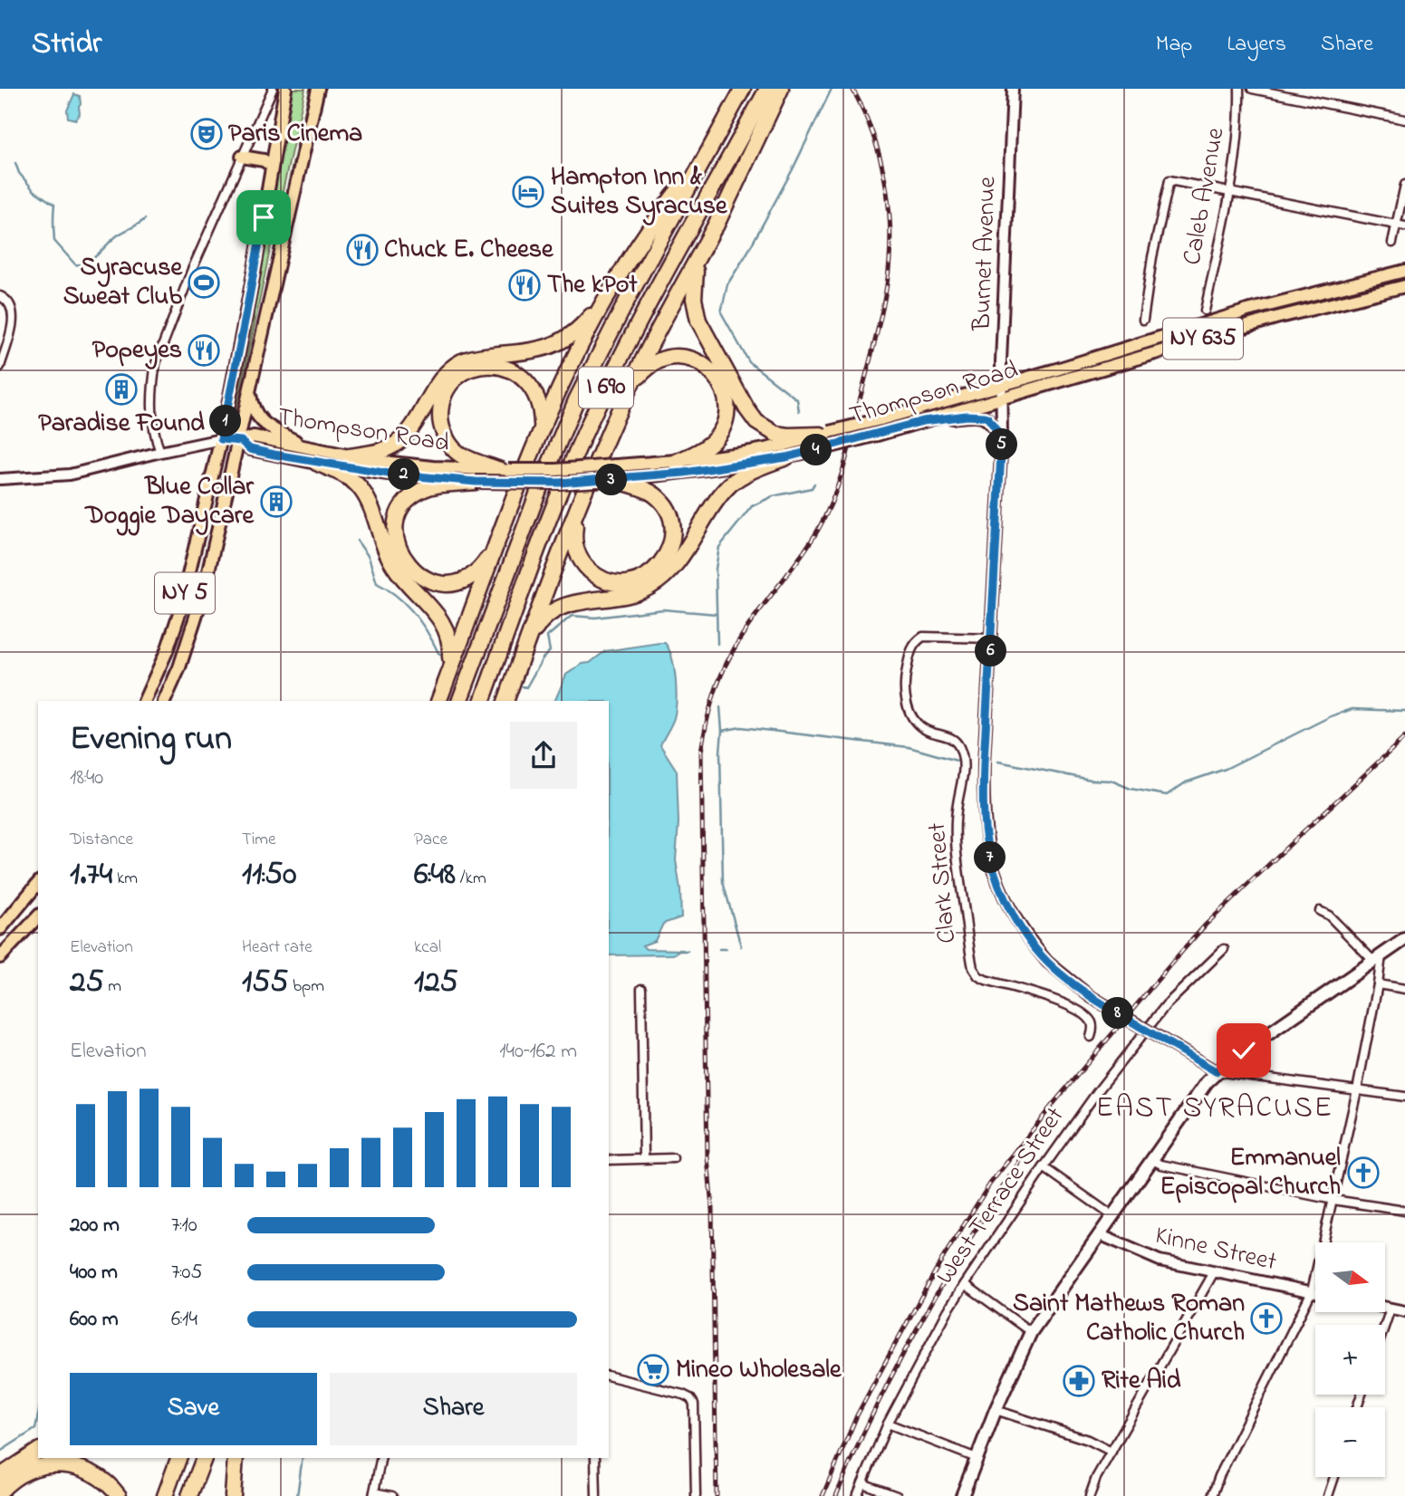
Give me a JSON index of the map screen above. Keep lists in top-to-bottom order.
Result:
{
  "streets": {
    "highway": ["I 690"],
    "main road": ["NY 635", "Thompson Road", "NY 5"],
    "street": [
      "Caleb Avenue",
      "Burnet Avenue",
      "Clark Street",
      "West Terrace Street",
      "Kinne Street"
    ]
  },
  "crossings": [
    ["Burnet Avenue", "Thompson Road"],
    ["Burnet Avenue", "Clark Street"],
    ["Thompson Road", "NY 5"]
  ],
  "districts": ["EAST SYRACUSE"],
  "places": {
    "theatre": ["Paris Cinema"],
    "hotel": ["Hampton Inn & Suites Syracuse"],
    "restaurant": ["Chuck E. Cheese", "The kPot", "Popeyes"],
    "sports": ["Syracuse Sweat Club"],
    "building": ["Paradise Found", "Blue Collar Doggie Daycare"],
    "church": ["Emmanuel Episcopal Church", "Saint Mathews Roman Catholic Church"],
    "supermarket": ["Mineo Wholesale"],
    "pharmacy": ["Rite Aid"]
  },
  "north": "right",
  "page": {
    "header": "Stridr",
    "nav": ["Map", "Layers", "Share"],
    "pins": [
      "1",
      "5",
      "4",
      "2",
      "3",
      "6",
      "7",
      "8"
    ],
    "heading": ["Evening run", "18:40"],
    "stats": [
      ["Distance", "1.74 km"],
      ["Time", "11:50"],
      ["Pace", "6:48 /km"],
      ["Elevation", "25 m"],
      ["Heart rate", "155 bpm"],
      ["kcal", "125"]
    ],
    "chart": ["Elevation", "140–162 m"],
    "list": [
      {
        "name": "200 m",
        "note": "7:10"
      },
      {
        "name": "400 m",
        "note": "7:05"
      },
      {
        "name": "600 m",
        "note": "6:14"
      }
    ],
    "map_buttons": ["+", "−"],
    "buttons": ["Save", "Share"]
  }
}
